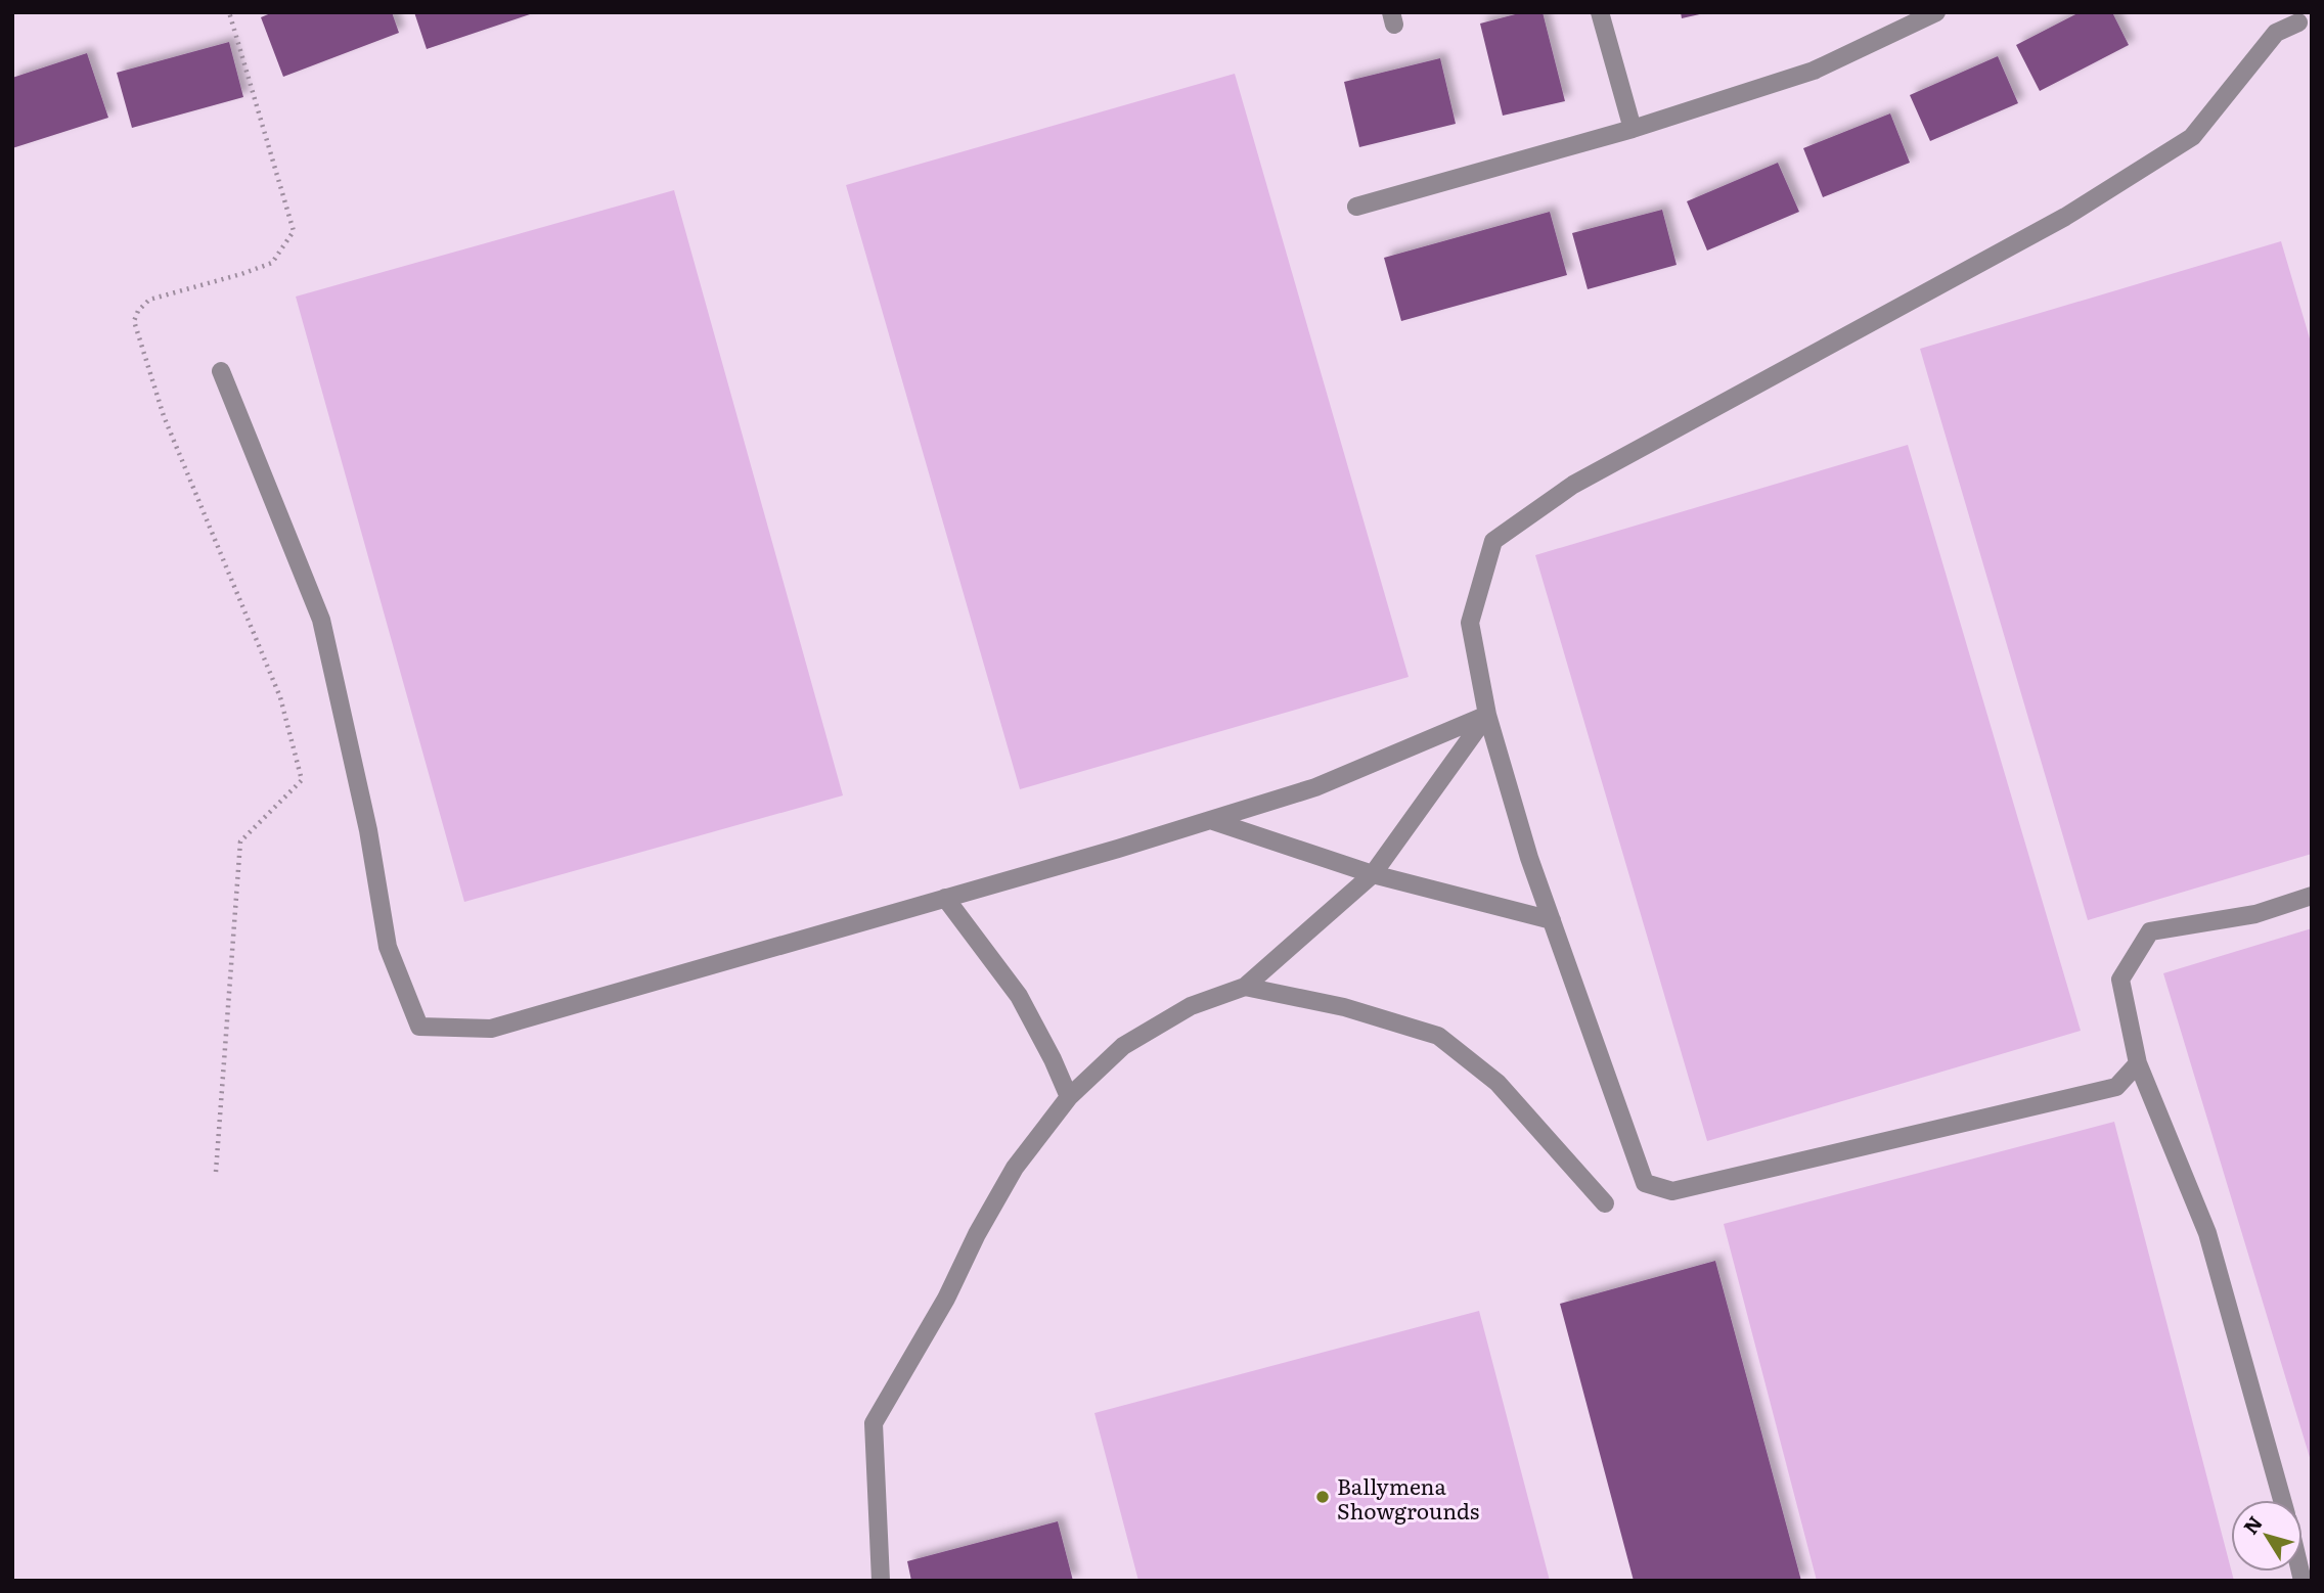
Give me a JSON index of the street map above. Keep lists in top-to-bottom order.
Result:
{
  "places": ["Ballymena Showgrounds"],
  "north": "top left"
}
